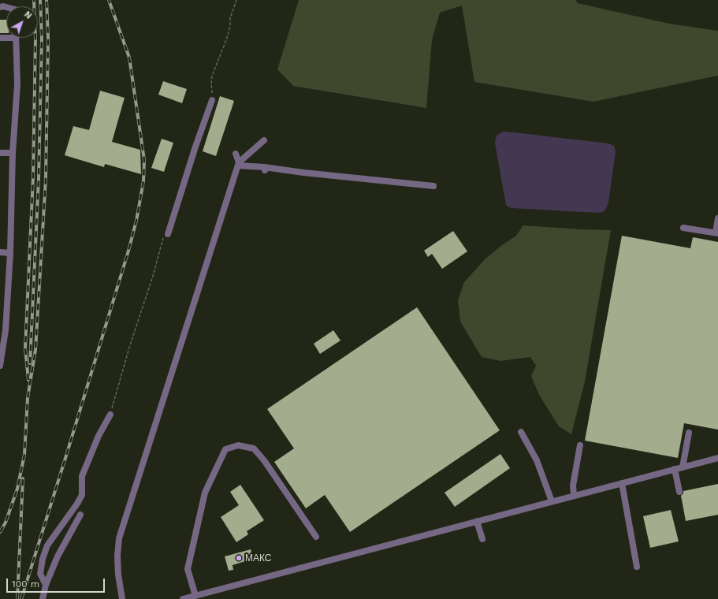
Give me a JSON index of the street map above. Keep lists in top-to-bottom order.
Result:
{
  "places": ["МАКС"],
  "scale_bar": "100 m",
  "north": "top right"
}
